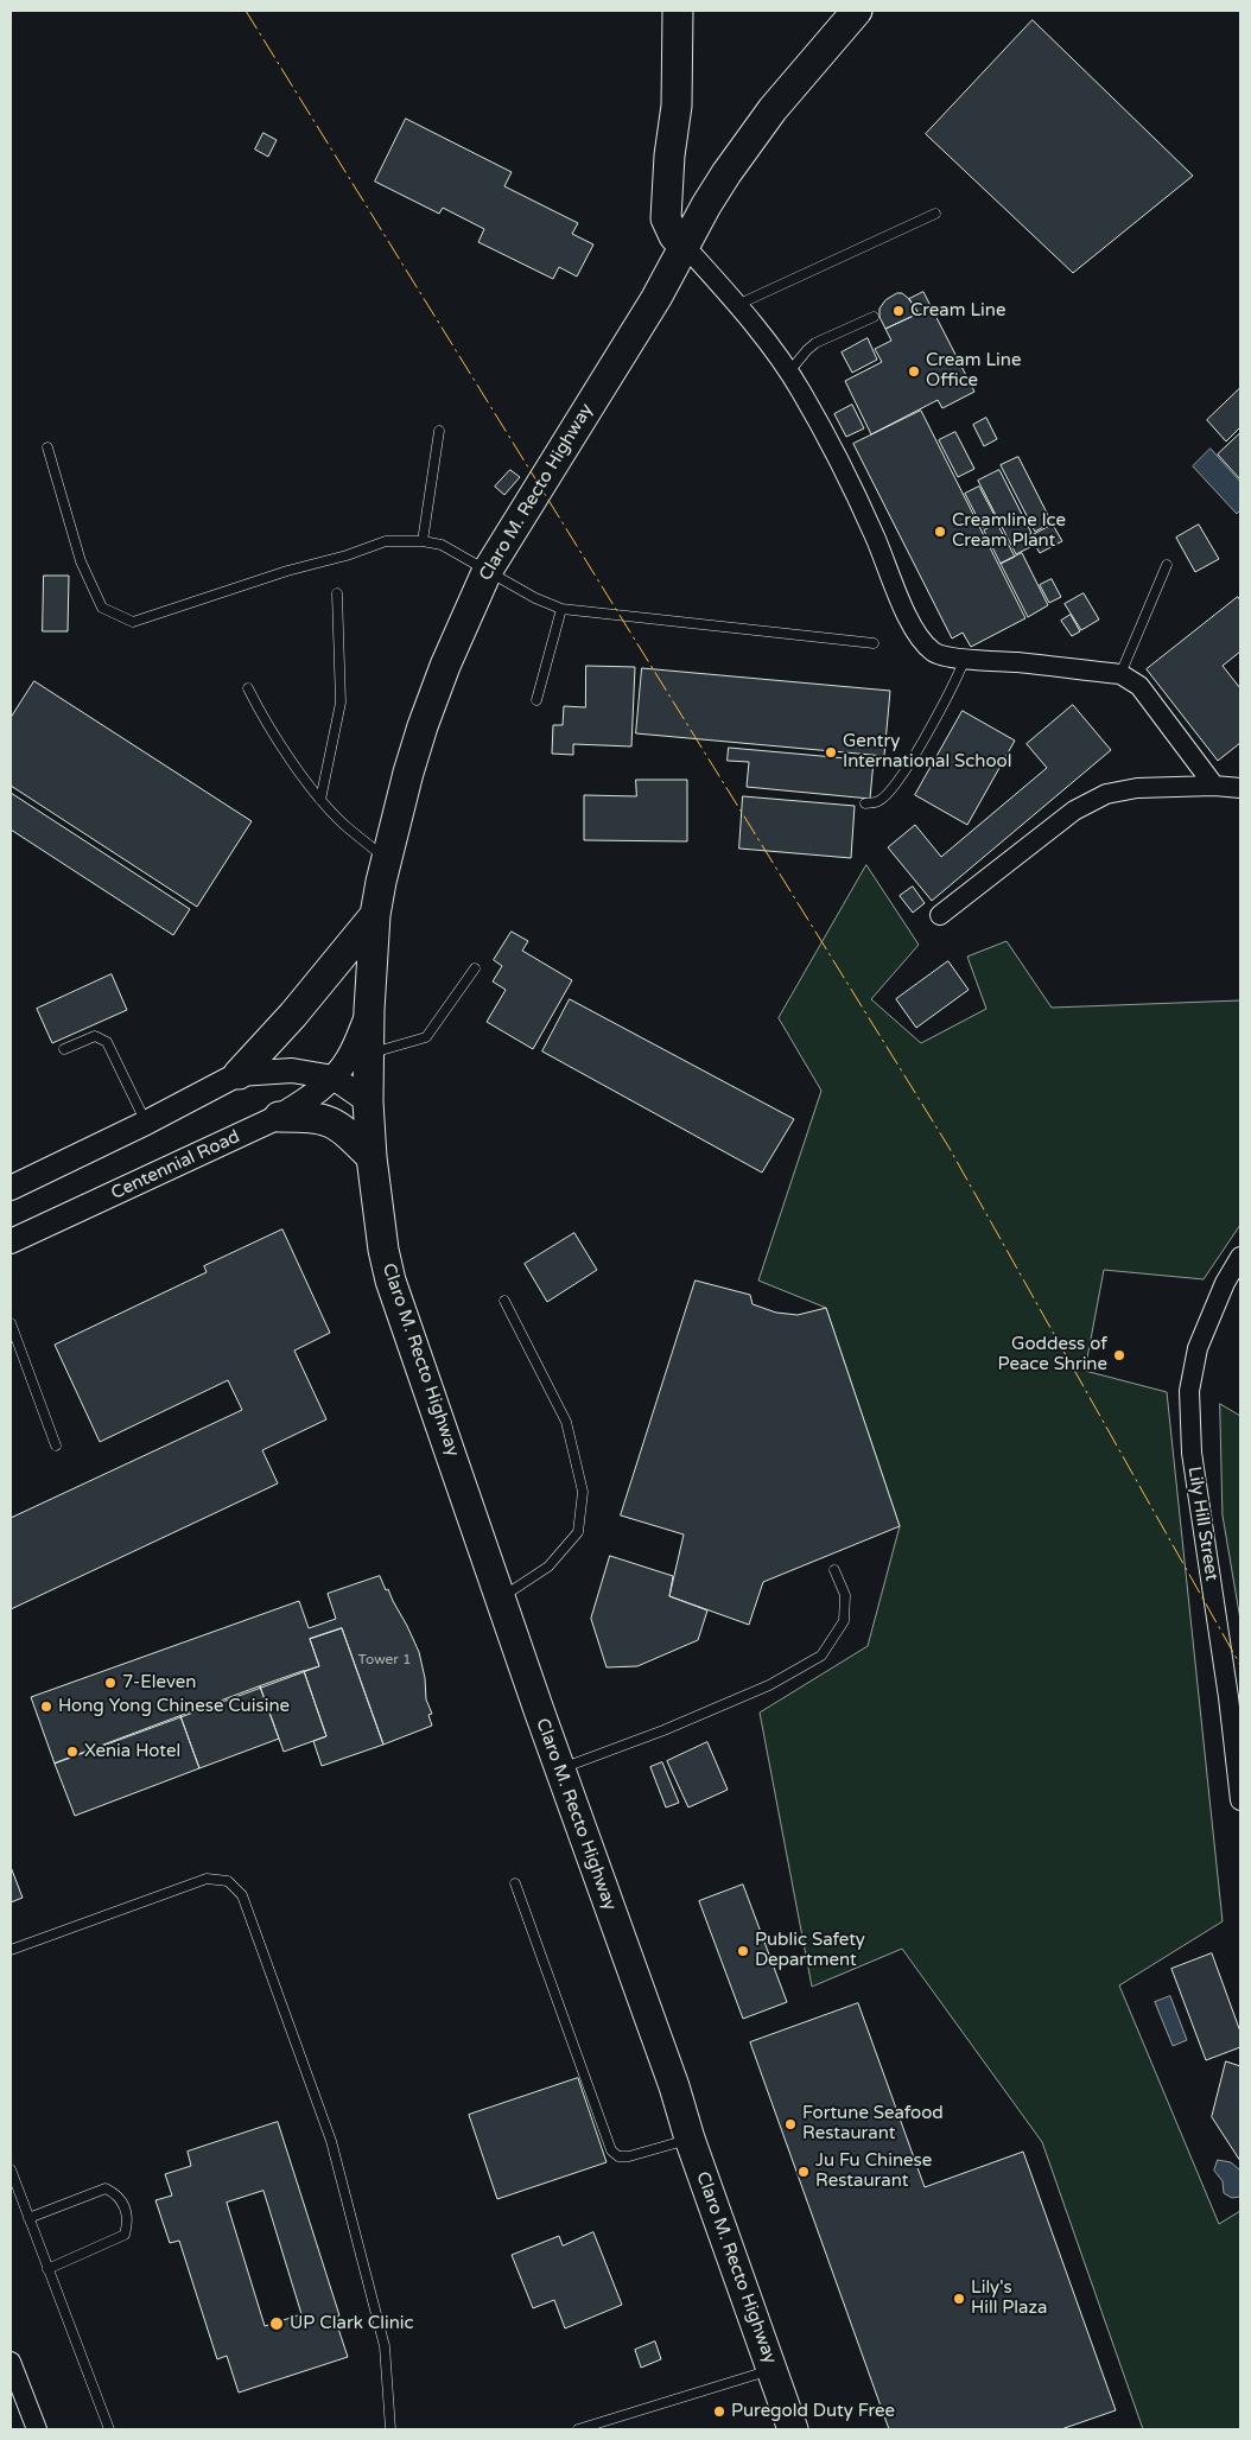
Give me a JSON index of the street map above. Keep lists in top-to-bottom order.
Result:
{
  "streets": {
    "main road": ["Claro M. Recto Highway"],
    "street": ["Centennial Road", "Lily Hill Street"]
  },
  "crossings": [
    ["Claro M. Recto Highway", "Centennial Road"]
  ],
  "places": [
    "Cream Line",
    "Cream Line Office",
    "Creamline Ice Cream Plant",
    "Gentry International School",
    "Goddess of Peace Shrine",
    "7-Eleven",
    "Hong Yong Chinese Cuisine",
    "Xenia Hotel",
    "Public Safety Department",
    "Fortune Seafood Restaurant",
    "Ju Fu Chinese Restaurant",
    "Lily's Hill Plaza",
    "UP Clark Clinic",
    "Puregold Duty Free"
  ],
  "house_numbers": ["Tower 1"]
}
